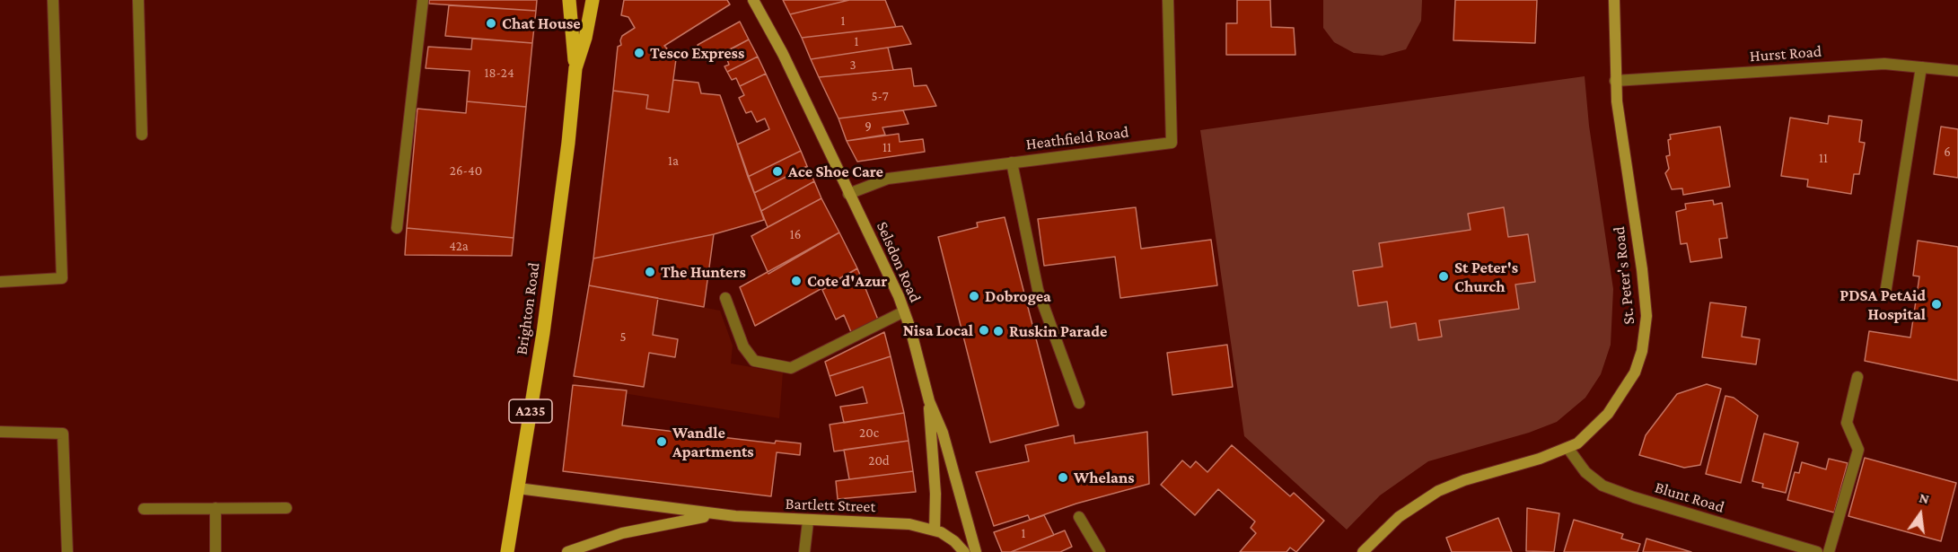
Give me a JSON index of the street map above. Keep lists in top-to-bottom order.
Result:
{
  "streets": {
    "main road": [
      "Selsdon Road",
      "St. Peter's Road",
      "Brighton Road",
      "A235",
      "Bartlett Street"
    ],
    "street": ["Hurst Road", "Heathfield Road", "Blunt Road"]
  },
  "crossings": [
    ["Hurst Road", "St. Peter's Road"],
    ["Heathfield Road", "Selsdon Road"],
    ["St. Peter's Road", "Blunt Road"],
    ["Brighton Road", "Bartlett Street"]
  ],
  "places": [
    "Chat House",
    "Tesco Express",
    "Ace Shoe Care",
    "The Hunters",
    "St Peter's Church",
    "Cote d'Azur",
    "Dobrogea",
    "PDSA PetAid Hospital",
    "Nisa Local",
    "Ruskin Parade",
    "Wandle Apartments",
    "Whelans"
  ],
  "house_numbers": [
    "1",
    "1",
    "3",
    "18-24",
    "5-7",
    "9",
    "11",
    "6",
    "11",
    "1a",
    "26-40",
    "16",
    "42a",
    "5",
    "20c",
    "20d",
    "1"
  ],
  "north": "top"
}
